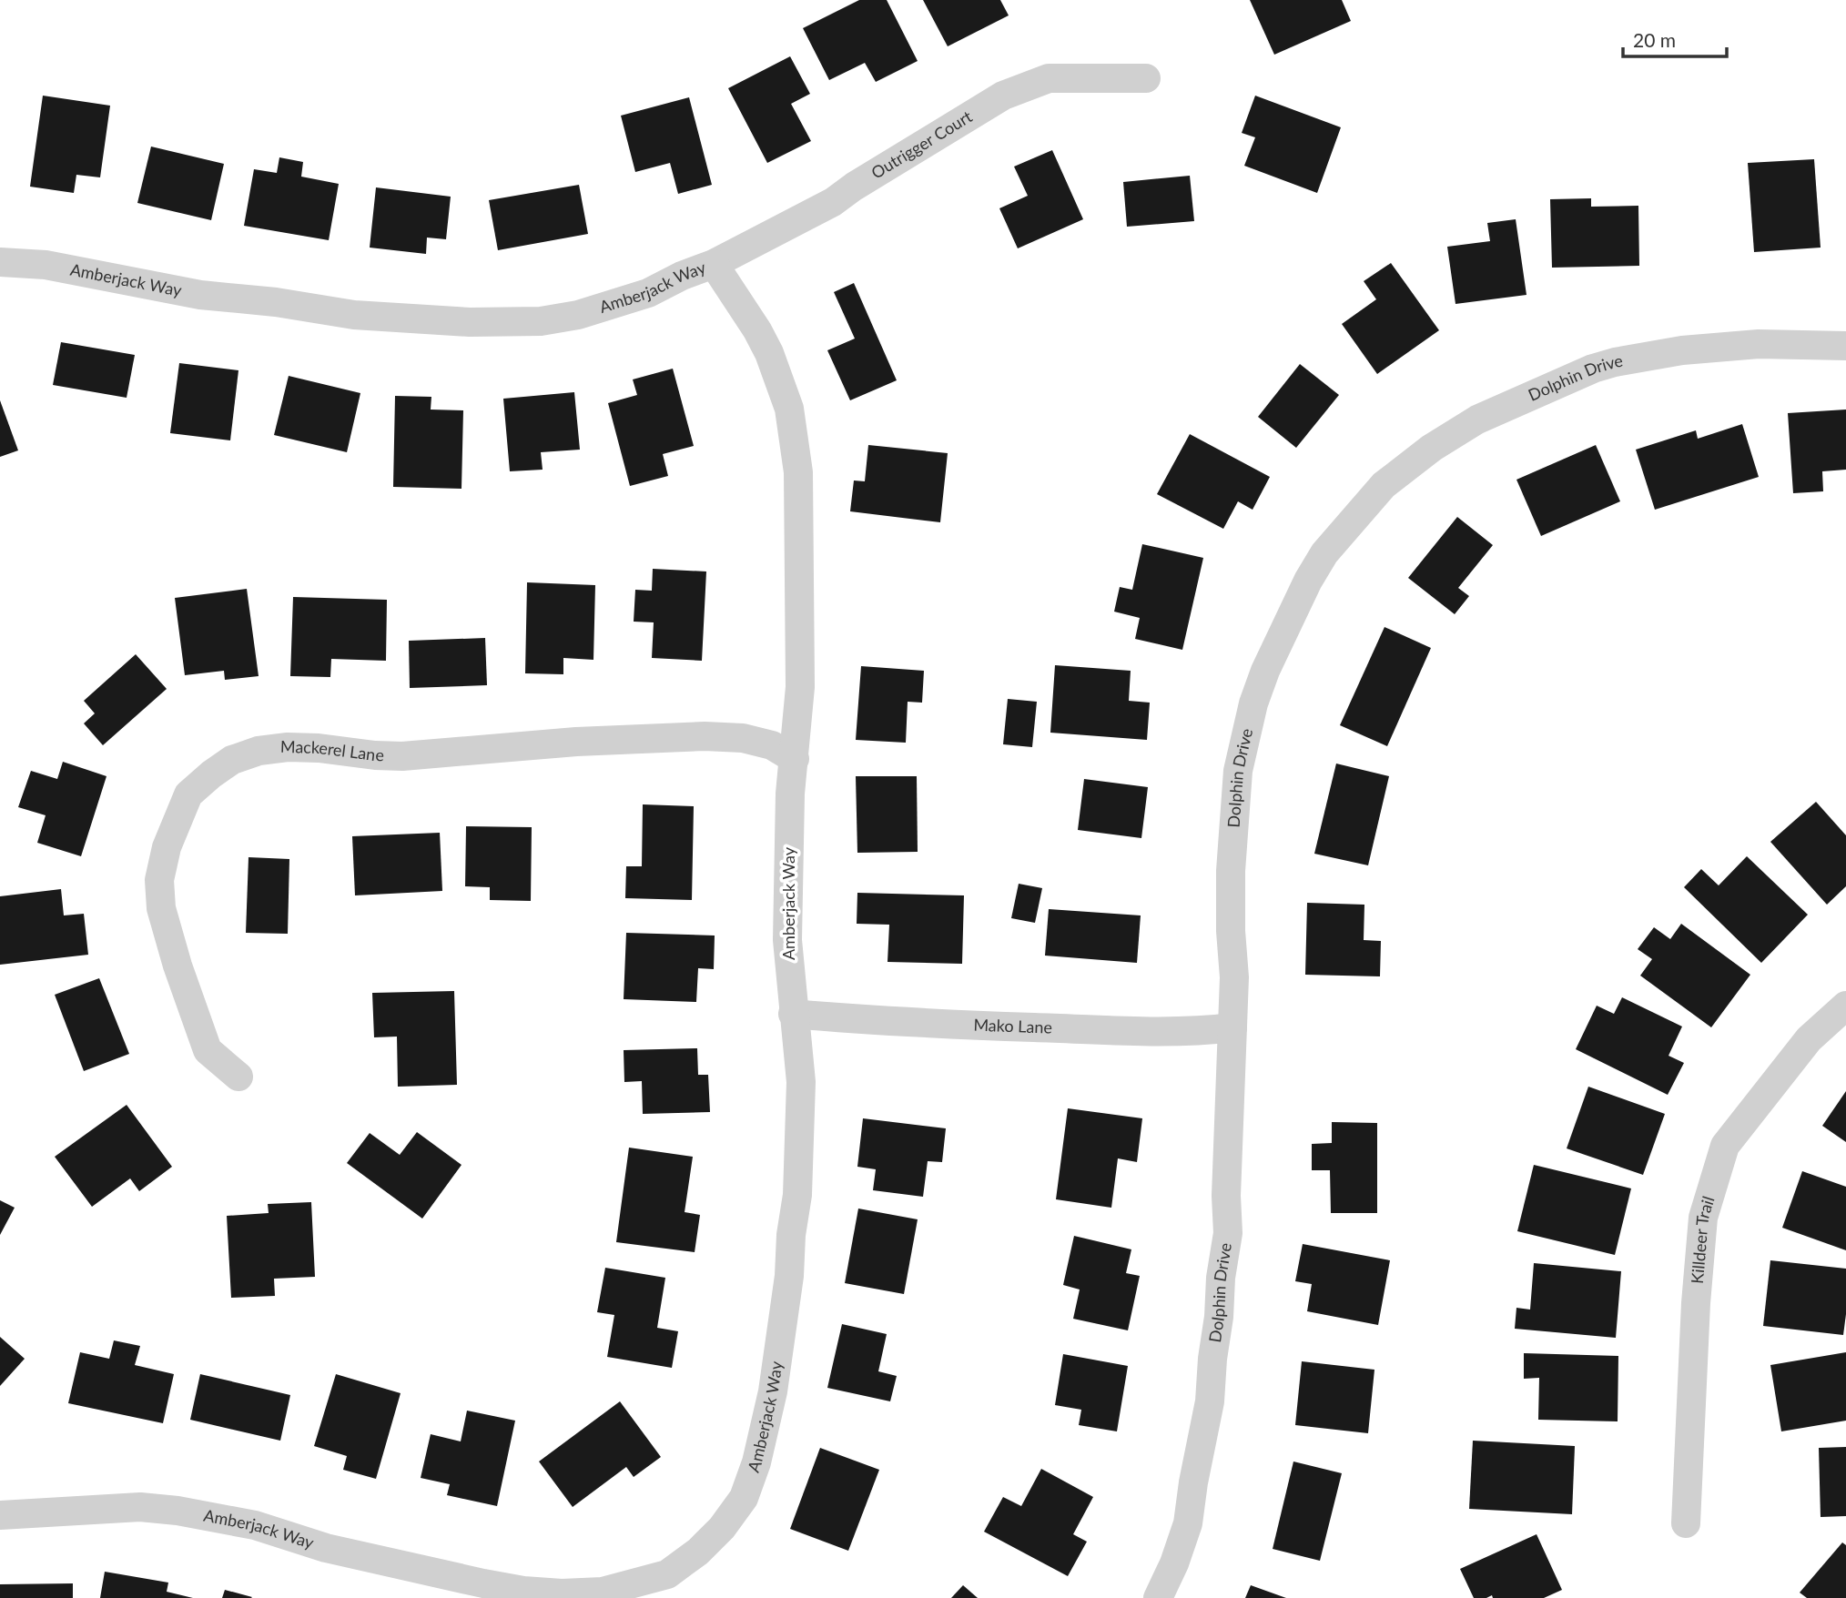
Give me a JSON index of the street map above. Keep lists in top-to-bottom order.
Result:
{
  "streets": {
    "street": [
      "Outrigger Court",
      "Amberjack Way",
      "Dolphin Drive",
      "Mackerel Lane",
      "Mako Lane",
      "Killdeer Trail"
    ]
  },
  "crossings": [
    ["Outrigger Court", "Amberjack Way"],
    ["Amberjack Way", "Mackerel Lane"],
    ["Amberjack Way", "Mako Lane"],
    ["Dolphin Drive", "Mako Lane"]
  ],
  "scale_bar": "20 m"
}
